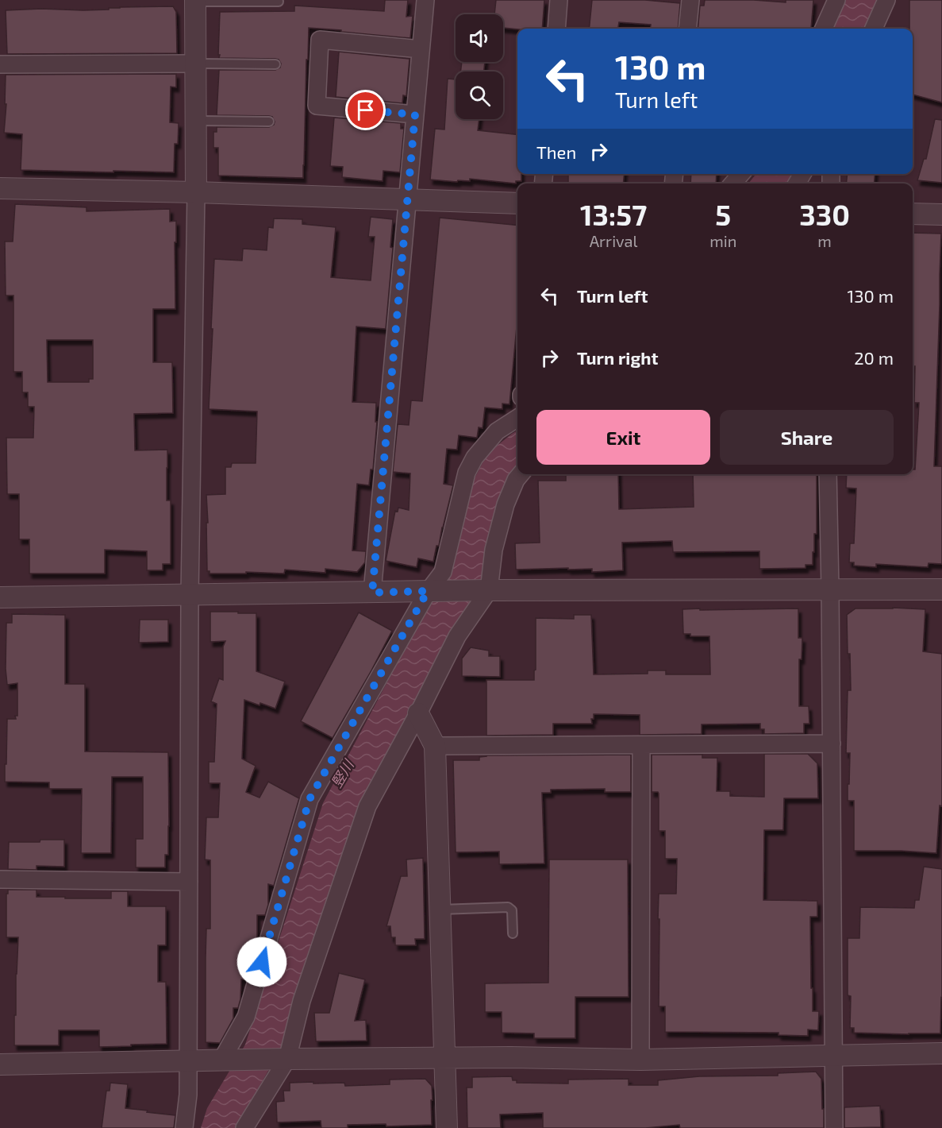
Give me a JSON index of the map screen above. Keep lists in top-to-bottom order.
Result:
{
  "water": ["竪川"],
  "page": {
    "turn": ["130 m", "Turn left"],
    "then": "Then",
    "eta": [
      "13:57",
      "Arrival",
      "5",
      "min",
      "330",
      "m"
    ],
    "list": [
      {
        "name": "Turn left",
        "value": "130 m"
      },
      {
        "name": "Turn right",
        "value": "20 m"
      }
    ],
    "buttons": ["Exit", "Share"]
  }
}
